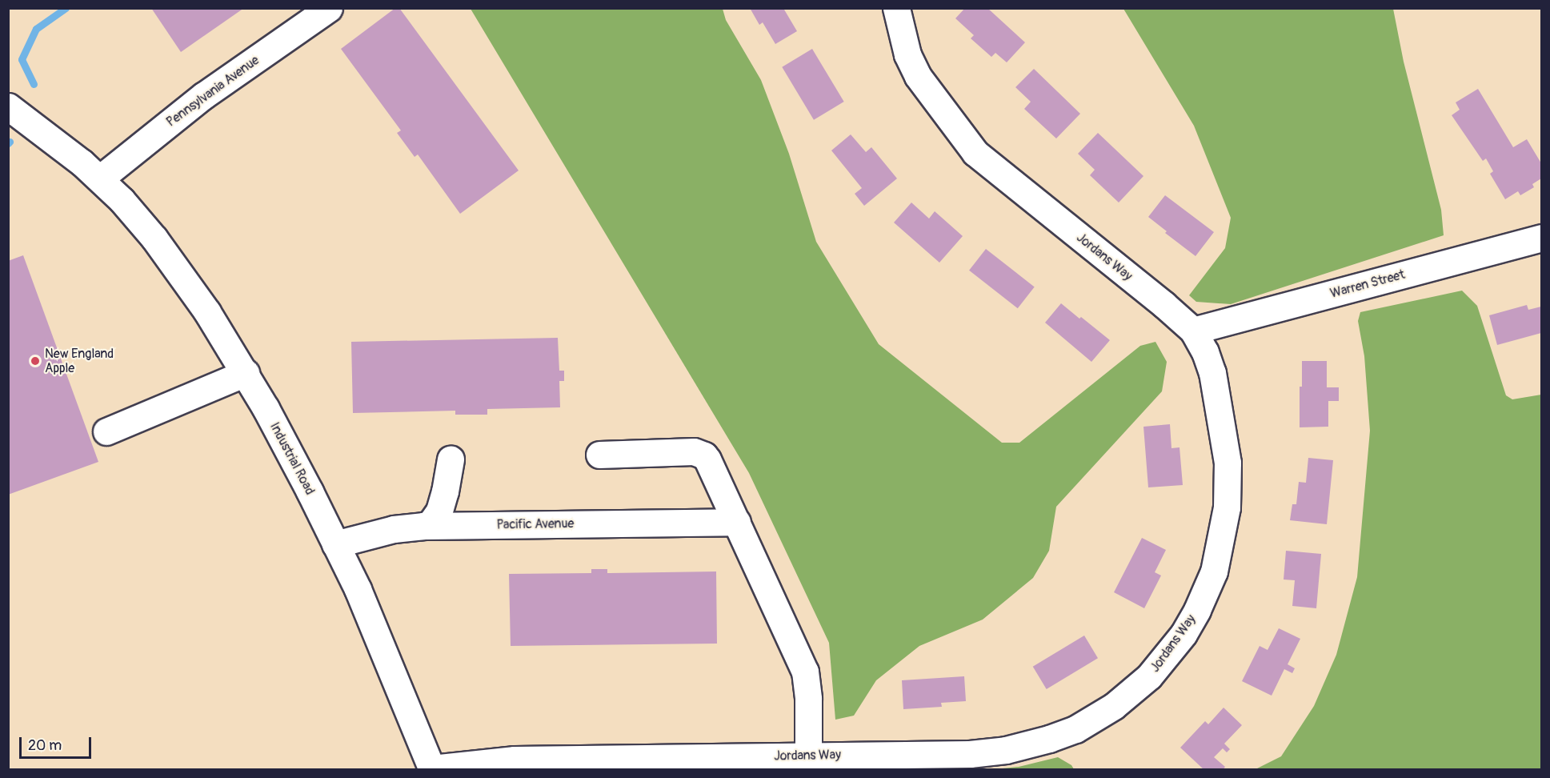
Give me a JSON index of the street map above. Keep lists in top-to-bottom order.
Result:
{
  "streets": {
    "street": [
      "Pennsylvania Avenue",
      "Jordans Way",
      "Warren Street",
      "Industrial Road",
      "Pacific Avenue"
    ]
  },
  "crossings": [
    ["Pennsylvania Avenue", "Industrial Road"],
    ["Jordans Way", "Warren Street"],
    ["Jordans Way", "Industrial Road"],
    ["Industrial Road", "Pacific Avenue"]
  ],
  "places": ["New England Apple"],
  "scale_bar": "20 m"
}
